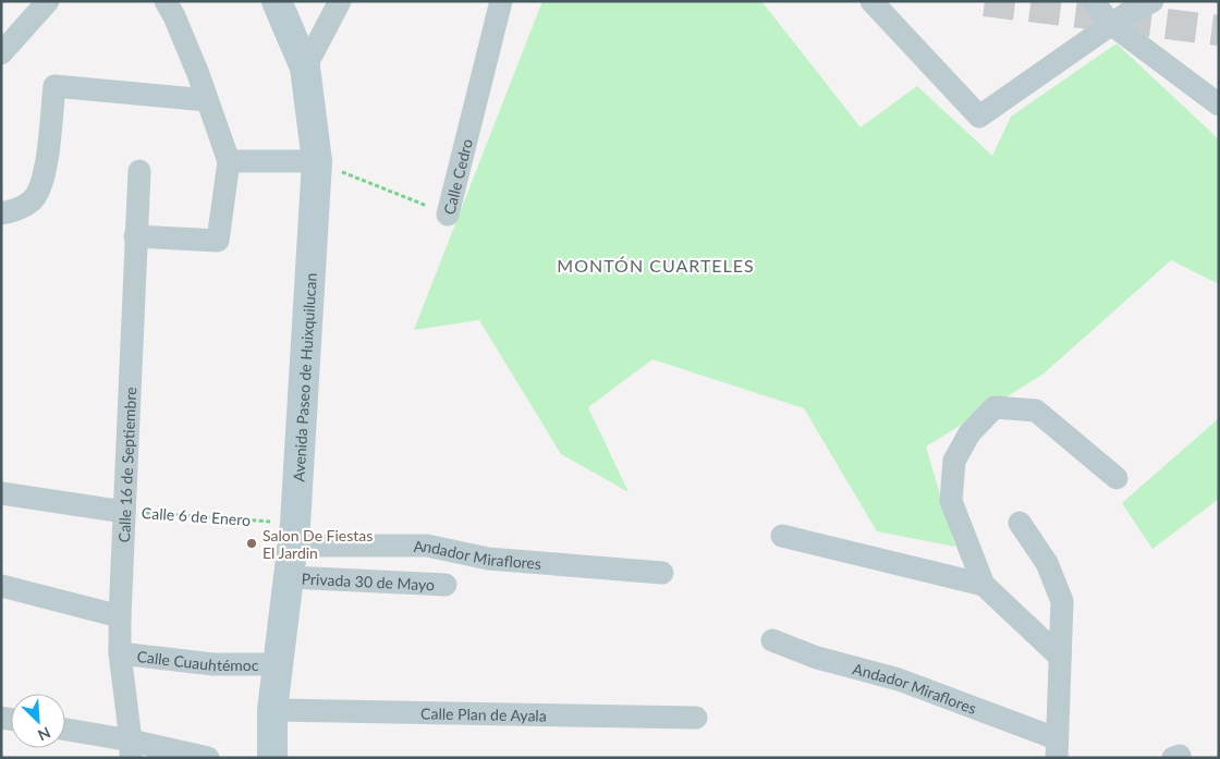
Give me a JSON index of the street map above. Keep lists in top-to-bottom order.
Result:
{
  "streets": {
    "street": [
      "Calle Cedro",
      "Avenida Paseo de Huixquilucan",
      "Calle 16 de Septiembre",
      "Calle 6 de Enero",
      "Andador Miraflores",
      "Privada 30 de Mayo",
      "Calle Cuauhtémoc",
      "Calle Plan de Ayala"
    ]
  },
  "crossings": [
    ["Calle Cedro", "Avenida Paseo de Huixquilucan"],
    ["Avenida Paseo de Huixquilucan", "Calle 6 de Enero"],
    ["Avenida Paseo de Huixquilucan", "Andador Miraflores"],
    ["Avenida Paseo de Huixquilucan", "Privada 30 de Mayo"],
    ["Avenida Paseo de Huixquilucan", "Calle Cuauhtémoc"],
    ["Avenida Paseo de Huixquilucan", "Calle Plan de Ayala"],
    ["Calle 16 de Septiembre", "Calle 6 de Enero"],
    ["Calle 16 de Septiembre", "Calle Cuauhtémoc"],
    ["Calle 6 de Enero", "Andador Miraflores"]
  ],
  "districts": ["MONTÓN CUARTELES"],
  "places": ["Salon De Fiestas El Jardin"],
  "north": "bottom right"
}
